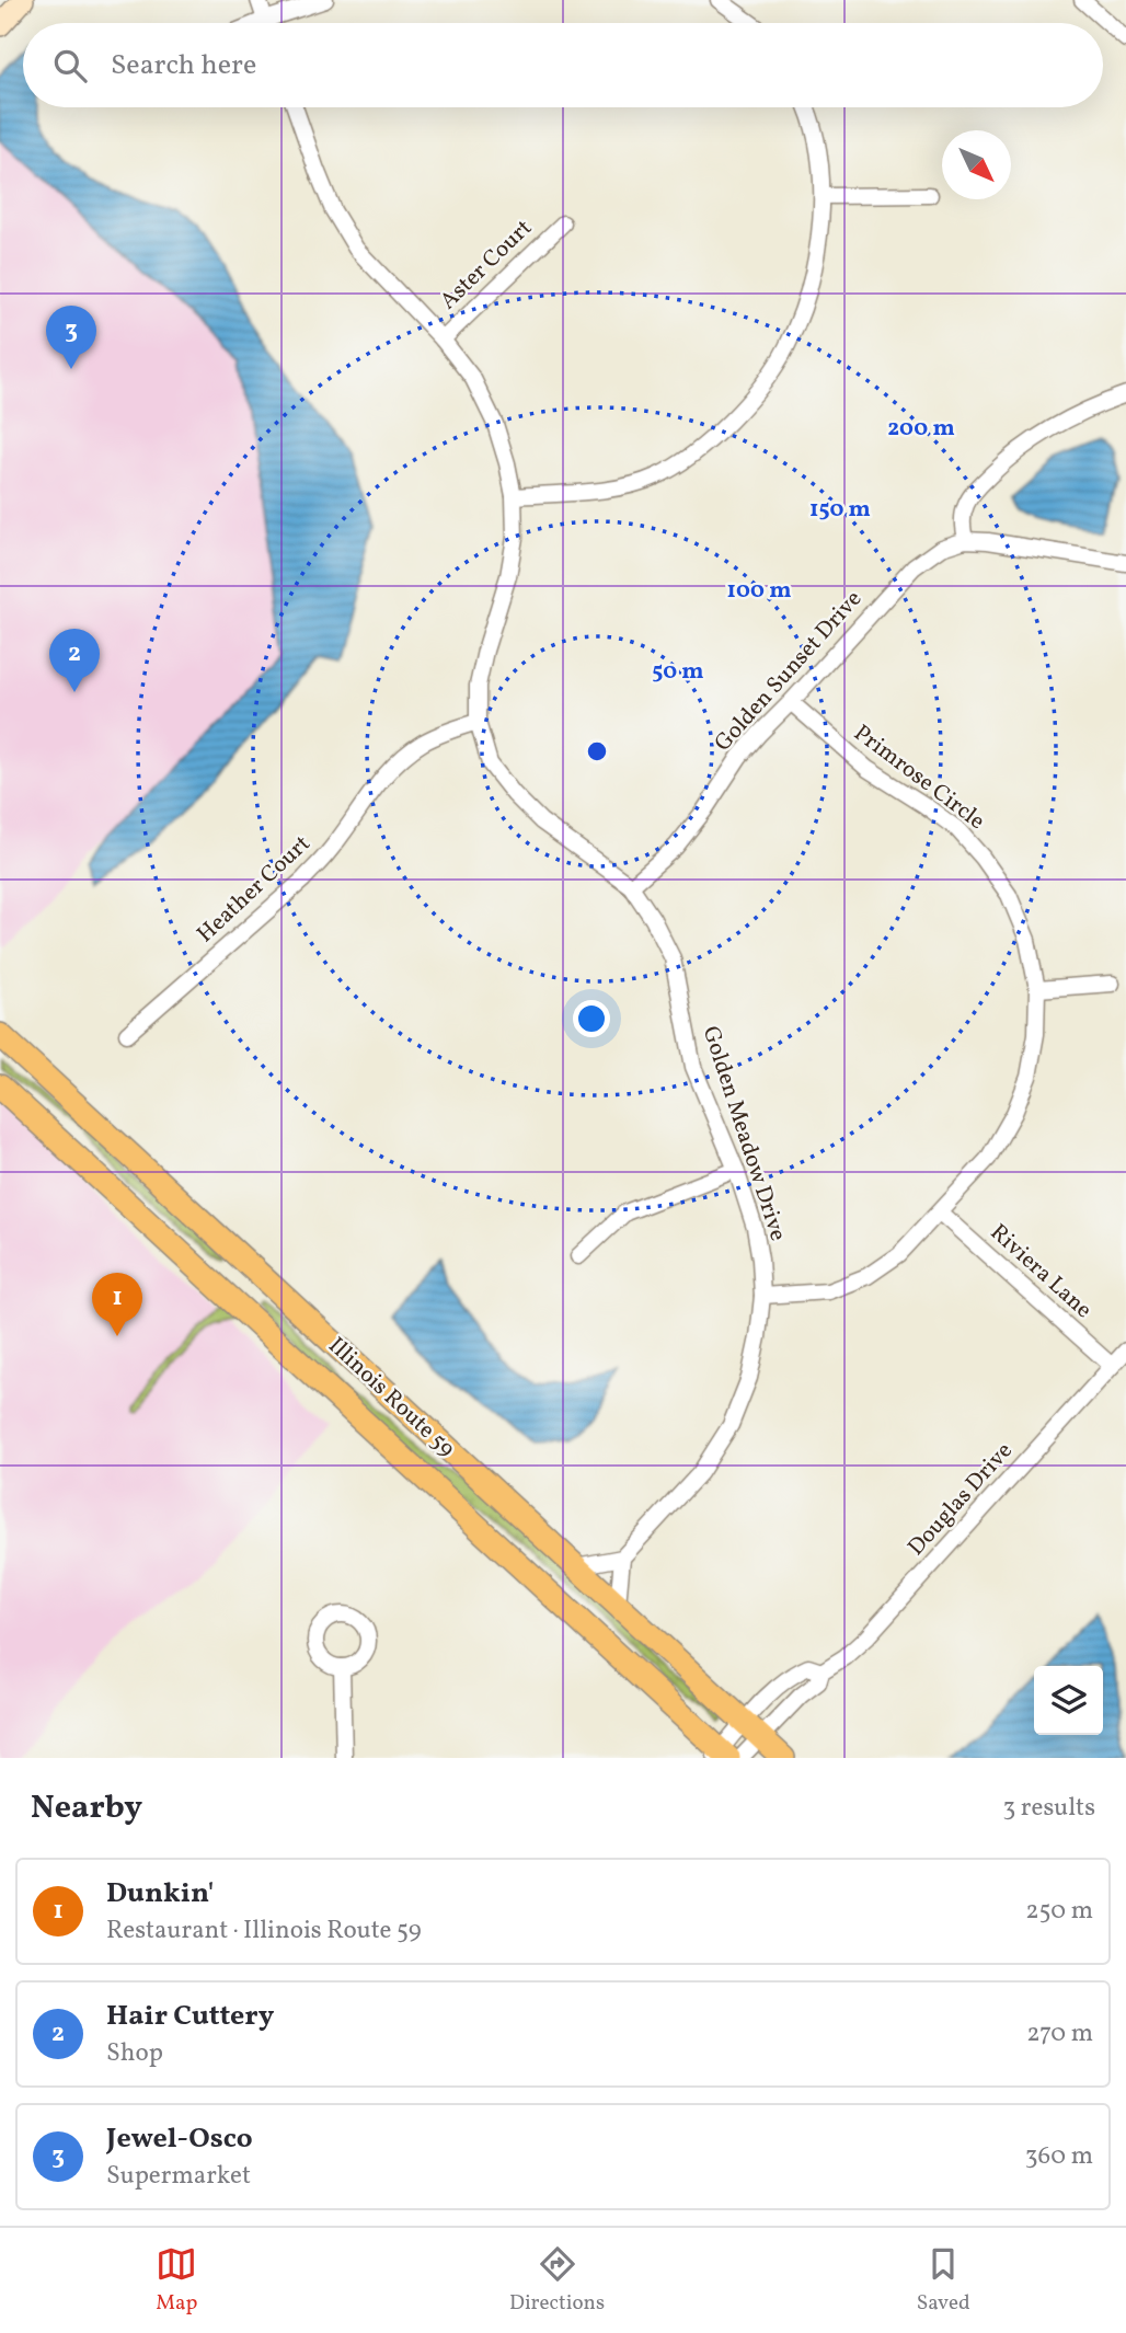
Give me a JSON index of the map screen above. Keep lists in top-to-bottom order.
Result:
{
  "streets": {
    "main road": ["Illinois Route 59"],
    "street": [
      "Aster Court",
      "Golden Sunset Drive",
      "Primrose Circle",
      "Heather Court",
      "Golden Meadow Drive",
      "Riviera Lane",
      "Douglas Drive"
    ]
  },
  "crossings": [
    ["Aster Court", "Golden Meadow Drive"],
    ["Golden Sunset Drive", "Primrose Circle"],
    ["Golden Sunset Drive", "Golden Meadow Drive"],
    ["Primrose Circle", "Golden Meadow Drive"],
    ["Primrose Circle", "Riviera Lane"],
    ["Heather Court", "Golden Meadow Drive"],
    ["Riviera Lane", "Douglas Drive"],
    ["Illinois Route 59", "Douglas Drive"]
  ],
  "north": "bottom right",
  "page": {
    "search": "Search here",
    "pins": ["3", "2", "1"],
    "heading": ["Nearby", "3 results"],
    "list": [
      {
        "mark": "1",
        "name": "Dunkin'",
        "note": "Restaurant · Illinois Route 59",
        "value": "250 m"
      },
      {
        "mark": "2",
        "name": "Hair Cuttery",
        "note": "Shop",
        "value": "270 m"
      },
      {
        "mark": "3",
        "name": "Jewel-Osco",
        "note": "Supermarket",
        "value": "360 m"
      }
    ],
    "nav": ["Map", "Directions", "Saved"]
  },
  "rings": [
    "200 m",
    "150 m",
    "100 m",
    "50 m"
  ]
}
